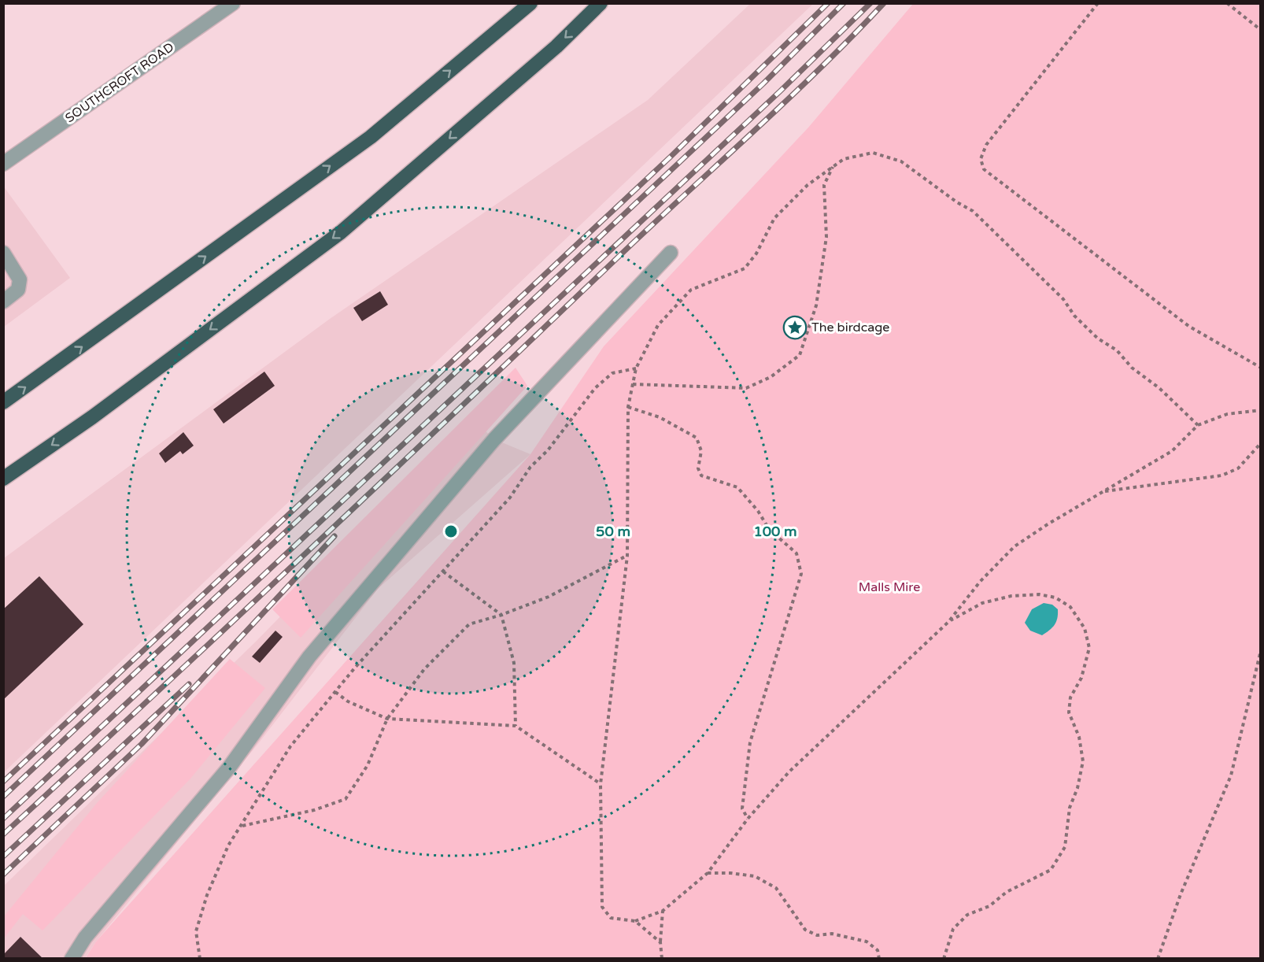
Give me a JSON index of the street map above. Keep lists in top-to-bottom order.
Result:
{
  "streets": {
    "street": ["SOUTHCROFT ROAD"]
  },
  "parks": ["Malls Mire"],
  "places": {
    "place": ["The birdcage"]
  },
  "rings": ["50 m", "100 m"]
}
